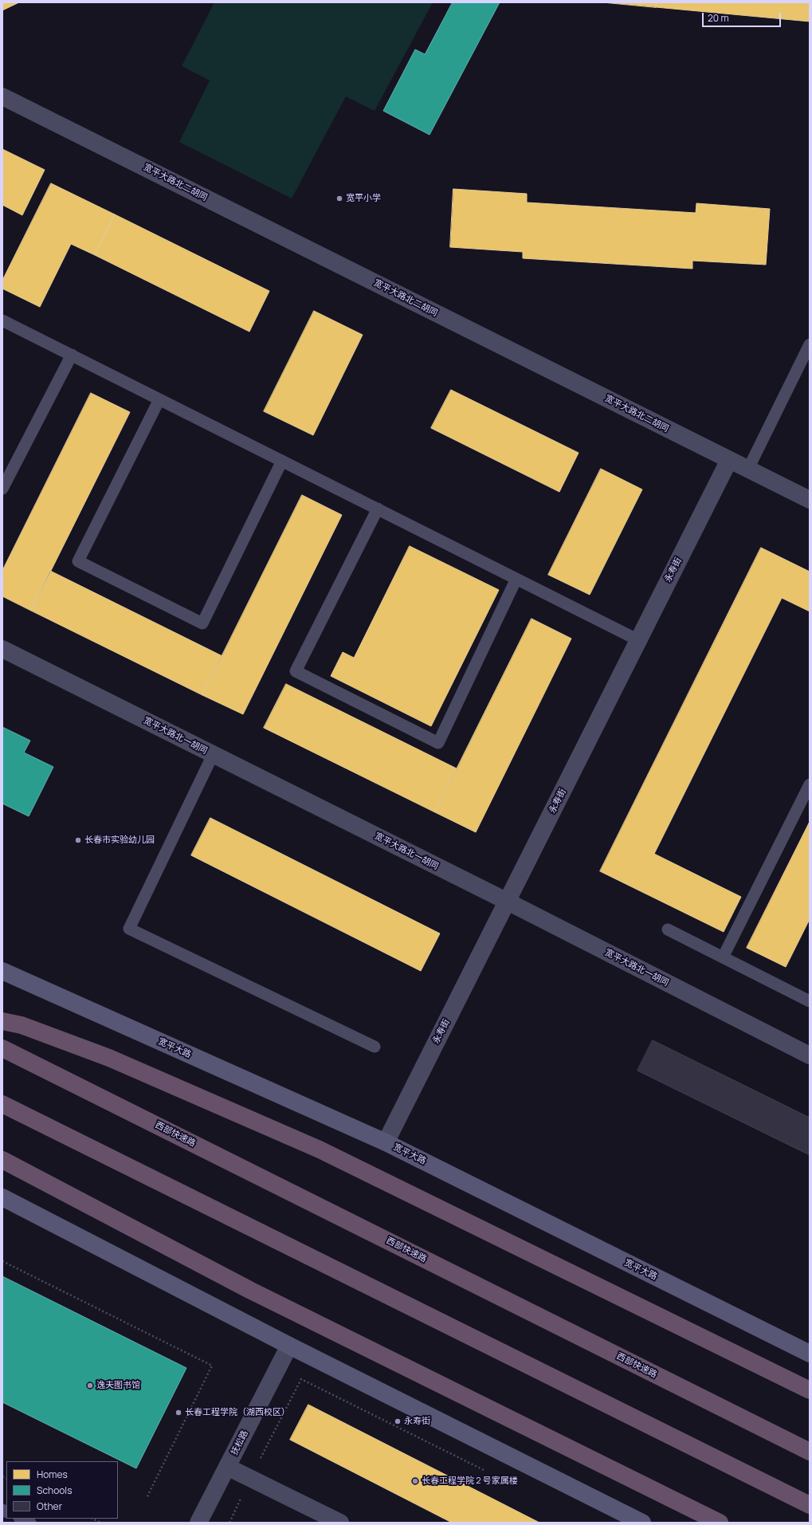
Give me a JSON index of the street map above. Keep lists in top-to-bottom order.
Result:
{
  "streets": {
    "highway": ["西部快速路"],
    "main road": ["宽平大路"],
    "street": [
      "宽平大路北二胡同",
      "永寿街",
      "宽平大路北一胡同",
      "抚松路"
    ]
  },
  "crossings": [
    ["宽平大路北二胡同", "永寿街"],
    ["永寿街", "宽平大路北一胡同"],
    ["永寿街", "宽平大路"]
  ],
  "places": [
    "宽平小学",
    "长春市实验幼儿园",
    "逸夫图书馆",
    "长春工程学院（湖西校区）",
    "永寿街",
    "长春工程学院 2 号家属楼"
  ],
  "legend": ["Homes", "Schools", "Other"],
  "scale_bar": "20 m"
}
